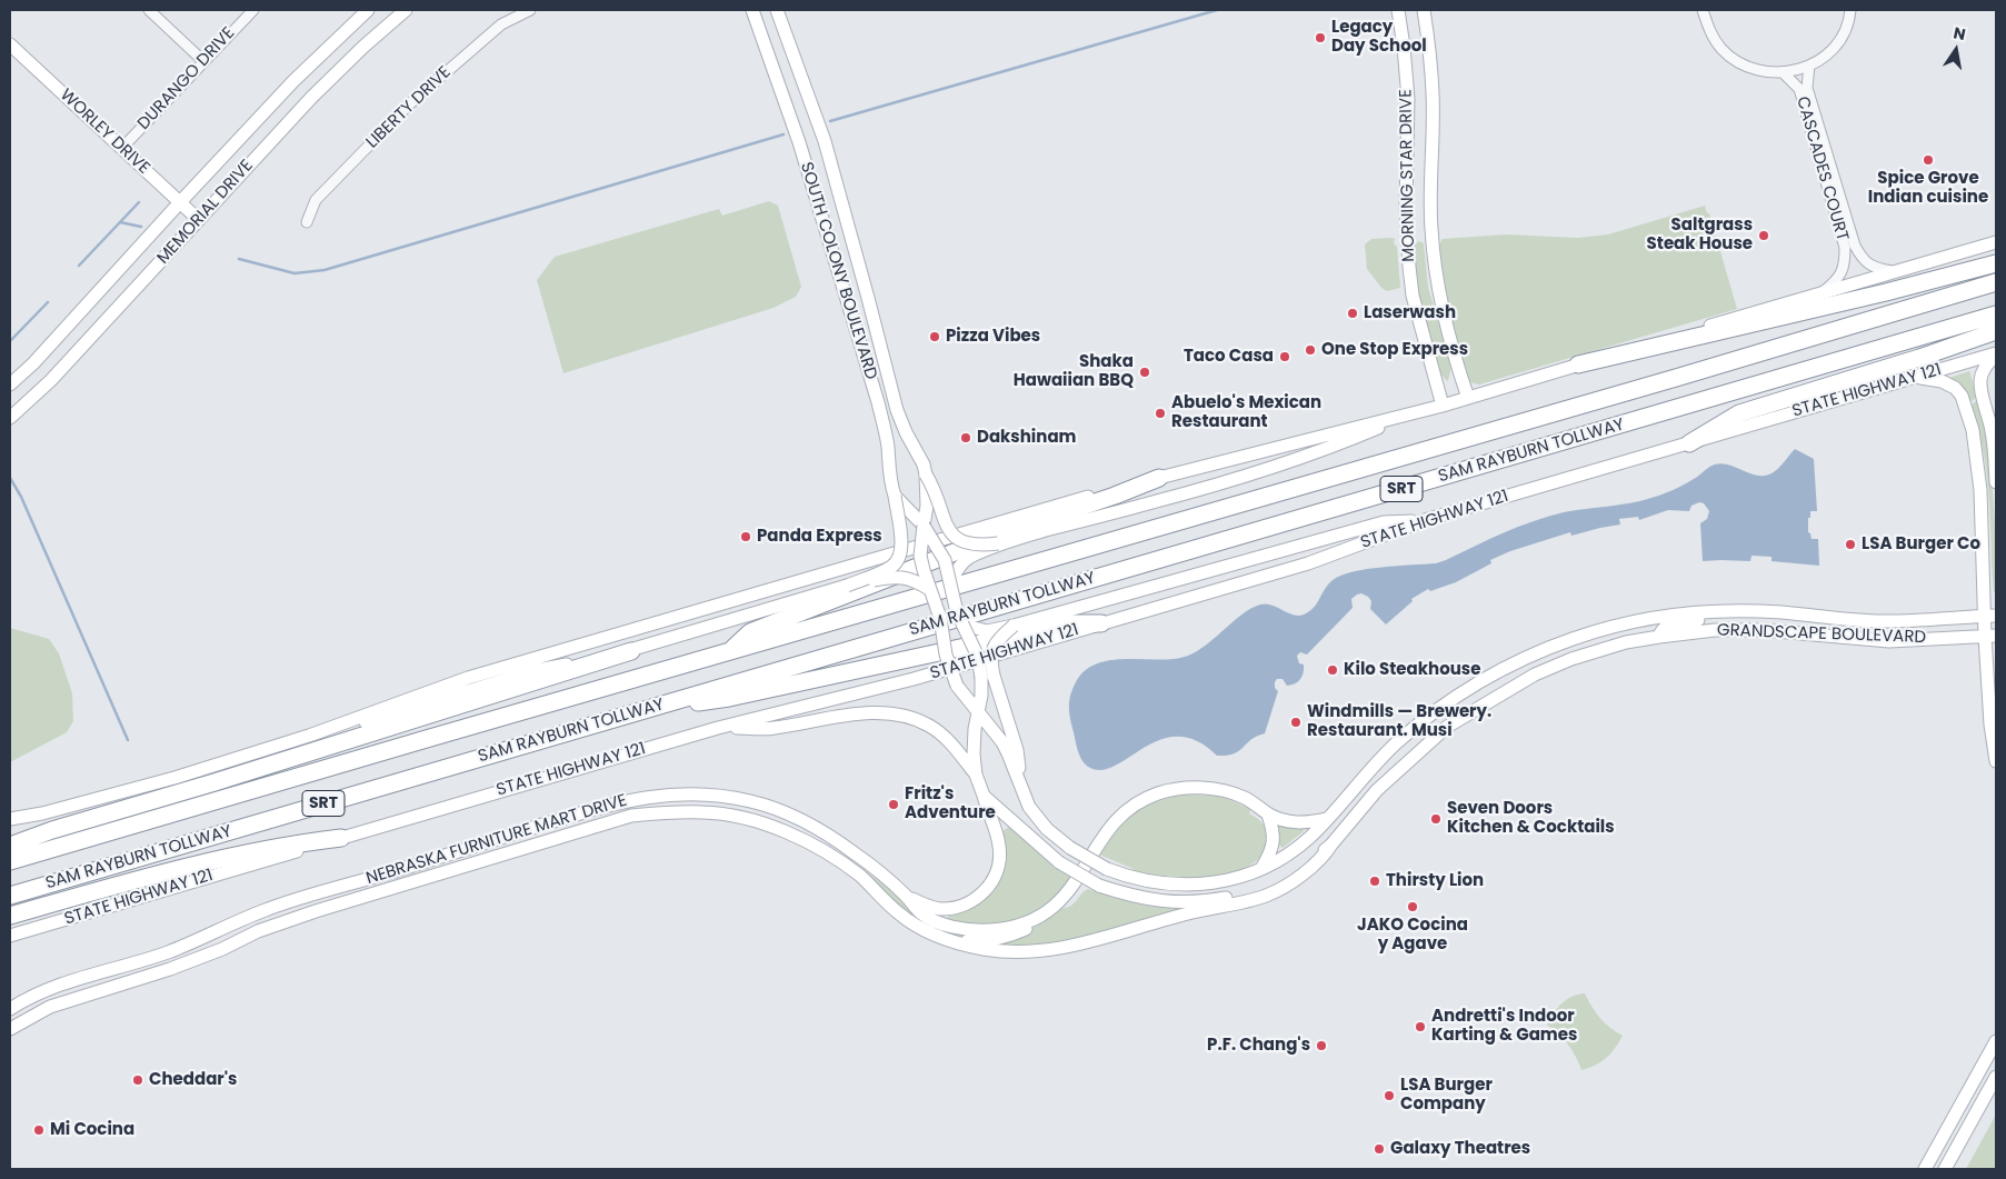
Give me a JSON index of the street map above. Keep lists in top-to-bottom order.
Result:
{
  "streets": {
    "highway": ["SAM RAYBURN TOLLWAY", "SRT"],
    "street": [
      "DURANGO DRIVE",
      "LIBERTY DRIVE",
      "WORLEY DRIVE",
      "CASCADES COURT",
      "MORNING STAR DRIVE",
      "MEMORIAL DRIVE",
      "SOUTH COLONY BOULEVARD",
      "STATE HIGHWAY 121",
      "GRANDSCAPE BOULEVARD",
      "NEBRASKA FURNITURE MART DRIVE"
    ]
  },
  "crossings": [
    ["DURANGO DRIVE", "WORLEY DRIVE"],
    ["WORLEY DRIVE", "MEMORIAL DRIVE"],
    ["SOUTH COLONY BOULEVARD", "GRANDSCAPE BOULEVARD"],
    ["GRANDSCAPE BOULEVARD", "NEBRASKA FURNITURE MART DRIVE"]
  ],
  "places": [
    "Legacy Day School",
    "Spice Grove Indian cuisine",
    "Saltgrass Steak House",
    "Laserwash",
    "Pizza Vibes",
    "One Stop Express",
    "Taco Casa",
    "Shaka Hawaiian BBQ",
    "Abuelo's Mexican Restaurant",
    "Dakshinam",
    "Panda Express",
    "LSA Burger Co",
    "Kilo Steakhouse",
    "Windmills — Brewery. Restaurant. Musi",
    "Fritz's Adventure",
    "Seven Doors Kitchen & Cocktails",
    "Thirsty Lion",
    "JAKO Cocina y Agave",
    "Andretti's Indoor Karting & Games",
    "P.F. Chang's",
    "Cheddar's",
    "LSA Burger Company",
    "Mi Cocina",
    "Galaxy Theatres"
  ],
  "north": "top"
}
